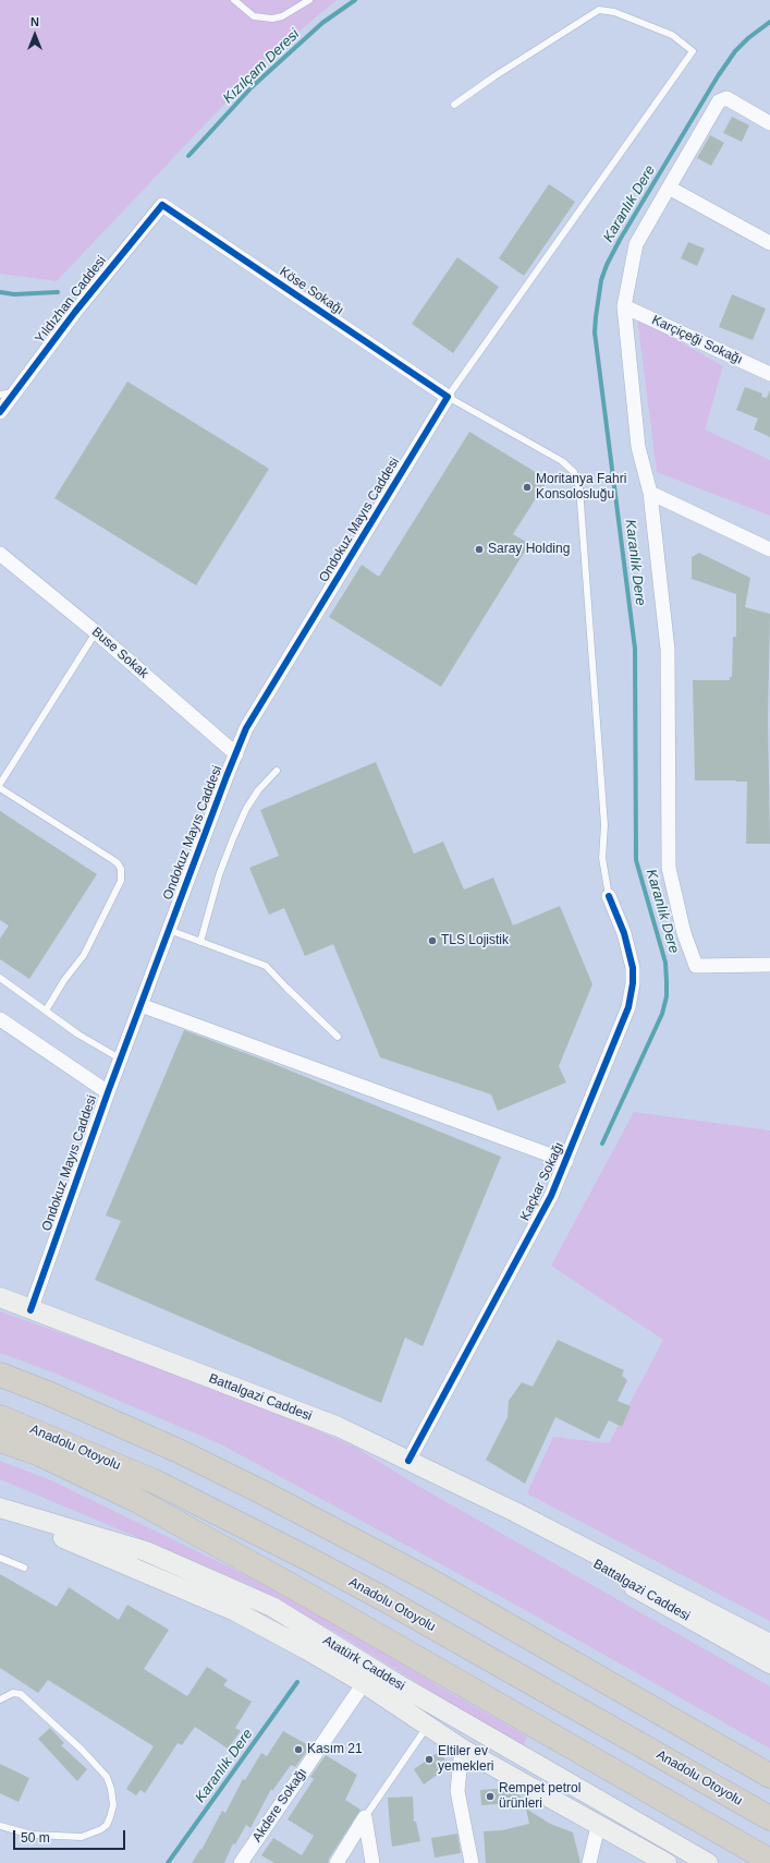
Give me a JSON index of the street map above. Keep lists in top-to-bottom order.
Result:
{
  "streets": {
    "highway": ["Anadolu Otoyolu"],
    "main road": ["Battalgazi Caddesi", "Atatürk Caddesi"],
    "street": [
      "Köse Sokağı",
      "Yıldızhan Caddesi",
      "Karçiçeği Sokağı",
      "Ondokuz Mayıs Caddesi",
      "Buse Sokak",
      "Kaçkar Sokağı",
      "Akdere Sokağı"
    ]
  },
  "crossings": [
    ["Köse Sokağı", "Yıldızhan Caddesi"],
    ["Köse Sokağı", "Ondokuz Mayıs Caddesi"],
    ["Ondokuz Mayıs Caddesi", "Buse Sokak"],
    ["Ondokuz Mayıs Caddesi", "Battalgazi Caddesi"],
    ["Kaçkar Sokağı", "Battalgazi Caddesi"],
    ["Atatürk Caddesi", "Akdere Sokağı"]
  ],
  "water": ["Kızılçam Deresi", "Karanlık Dere"],
  "places": [
    "Moritanya Fahri Konsolosluğu",
    "Saray Holding",
    "TLS Lojistik",
    "Kasım 21",
    "Eltiler ev yemekleri",
    "Rempet petrol ürünleri"
  ],
  "scale_bar": "50 m",
  "north": "top"
}
